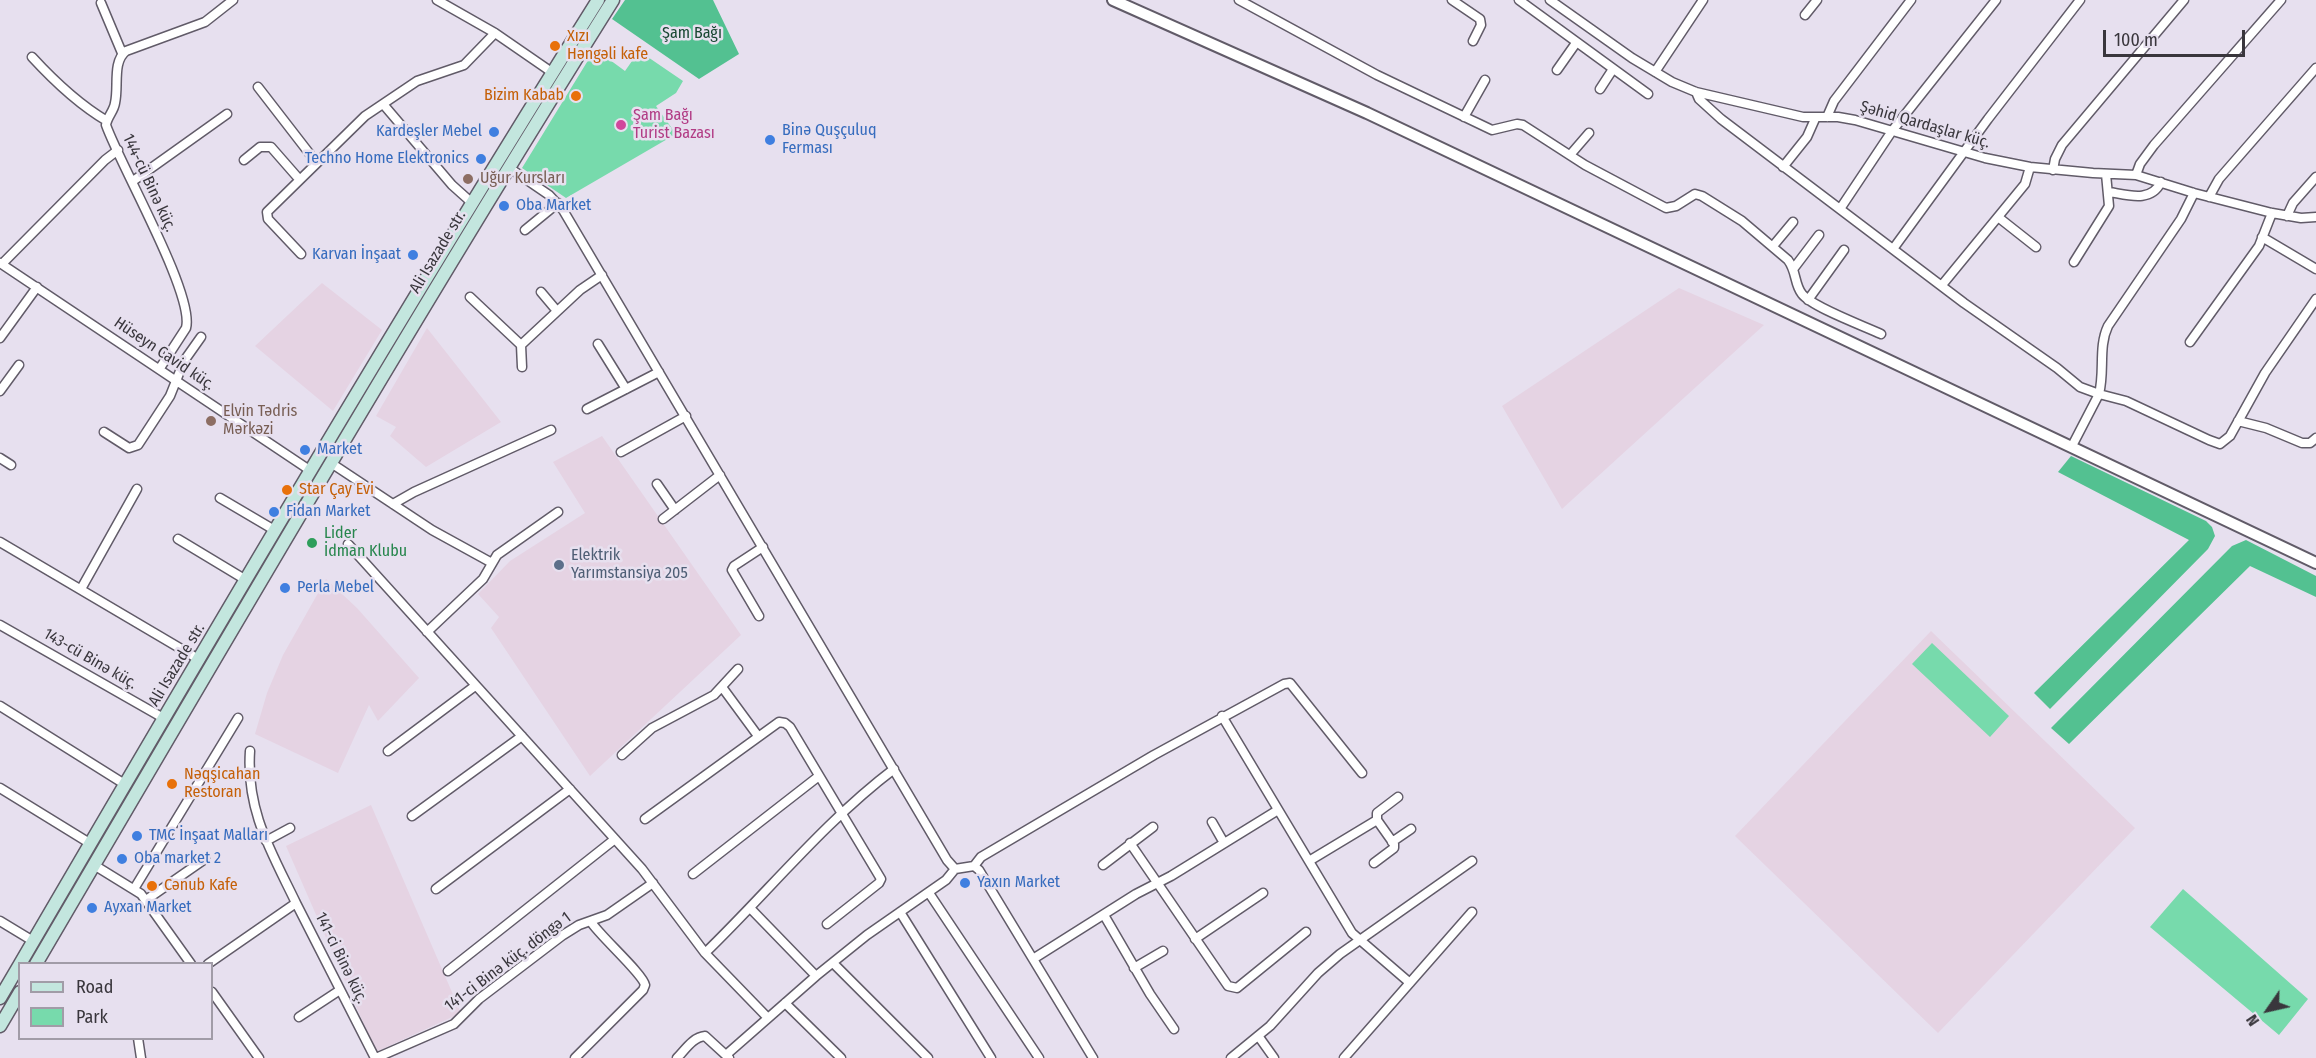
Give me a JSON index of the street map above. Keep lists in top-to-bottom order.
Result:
{
  "streets": {
    "main road": ["Ali Isazade str."],
    "street": [
      "Şəhid Qardaşlar küç.",
      "144-cü Binə küç.",
      "Hüseyn Cavid küç.",
      "143-cü Binə küç.",
      "141-ci Binə küç.",
      "141-ci Binə küç. döngə 1"
    ]
  },
  "crossings": [
    ["144-cü Binə küç.", "Hüseyn Cavid küç."],
    ["Ali Isazade str.", "Hüseyn Cavid küç."],
    ["Ali Isazade str.", "143-cü Binə küç."],
    ["141-ci Binə küç.", "141-ci Binə küç. döngə 1"]
  ],
  "parks": ["Şam Bağı"],
  "places": [
    "Xızı Həngəli kafe",
    "Bizim Kabab",
    "Şam Bağı Turist Bazası",
    "Kardeşler Mebel",
    "Binə Quşçuluq Ferması",
    "Techno Home Elektronics",
    "Uğur Kursları",
    "Oba Market",
    "Karvan İnşaat",
    "Elvin Tədris Mərkəzi",
    "Market",
    "Star Çay Evi",
    "Fidan Market",
    "Lider İdman Klubu",
    "Elektrik Yarımstansiya 205",
    "Perla Mebel",
    "Nəqşicahan Restoran",
    "TMC İnşaat Malları",
    "Oba market 2",
    "Yaxın Market",
    "Cənub Kafe",
    "Ayxan Market"
  ],
  "legend": ["Road", "Park"],
  "scale_bar": "100 m",
  "north": "bottom left"
}
